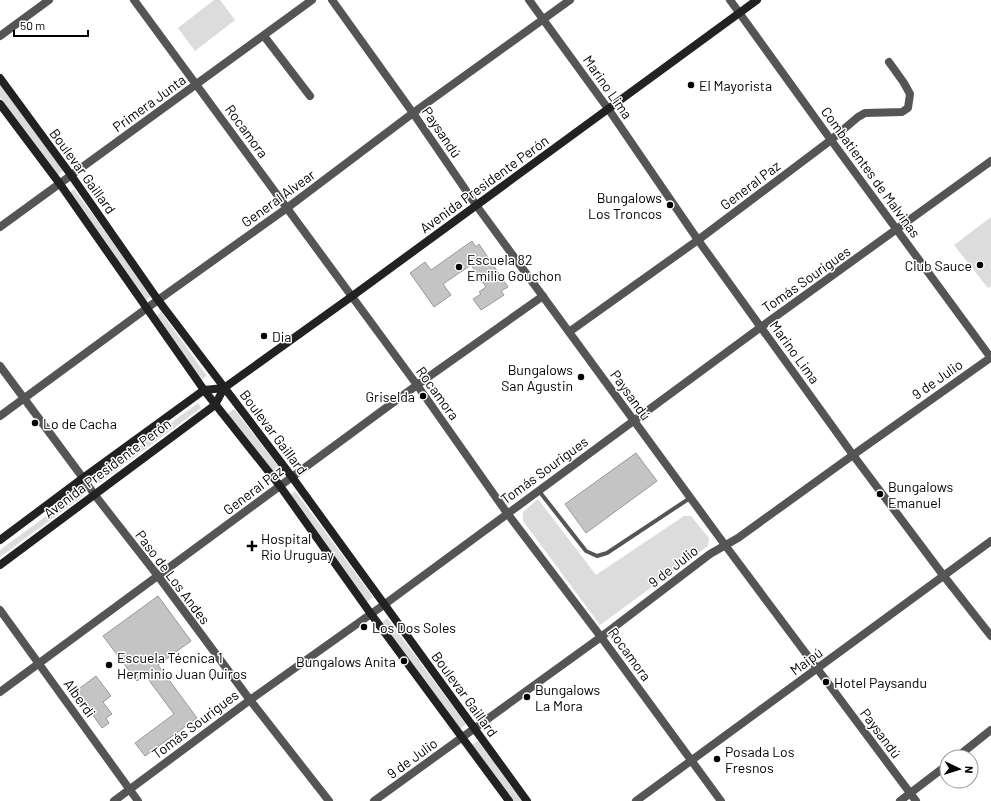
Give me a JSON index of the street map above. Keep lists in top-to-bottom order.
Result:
{
  "streets": {
    "street": [
      "Marino Lima",
      "Primera Junta",
      "Rocamora",
      "Paysandú",
      "Boulevar Gaillard",
      "Combatientes de Malvinas",
      "Avenida Presidente Perón",
      "General Paz",
      "General Alvear",
      "Tomás Sourigues",
      "9 de Julio",
      "Paso de Los Andes",
      "Maipú",
      "Alberdi"
    ]
  },
  "crossings": [
    ["Marino Lima", "Avenida Presidente Perón"],
    ["Marino Lima", "General Paz"],
    ["Marino Lima", "General Alvear"],
    ["Marino Lima", "Tomás Sourigues"],
    ["Marino Lima", "9 de Julio"],
    ["Marino Lima", "Maipú"],
    ["Primera Junta", "Rocamora"],
    ["Primera Junta", "Boulevar Gaillard"],
    ["Rocamora", "Avenida Presidente Perón"],
    ["Rocamora", "General Paz"],
    ["Rocamora", "General Alvear"],
    ["Rocamora", "Tomás Sourigues"],
    ["Rocamora", "9 de Julio"],
    ["Rocamora", "Maipú"],
    ["Paysandú", "Avenida Presidente Perón"],
    ["Paysandú", "General Paz"],
    ["Paysandú", "General Alvear"],
    ["Paysandú", "Tomás Sourigues"],
    ["Paysandú", "9 de Julio"],
    ["Paysandú", "Maipú"],
    ["Boulevar Gaillard", "Avenida Presidente Perón"],
    ["Boulevar Gaillard", "General Paz"],
    ["Boulevar Gaillard", "General Alvear"],
    ["Boulevar Gaillard", "Tomás Sourigues"],
    ["Boulevar Gaillard", "9 de Julio"],
    ["Combatientes de Malvinas", "Avenida Presidente Perón"],
    ["Combatientes de Malvinas", "General Paz"],
    ["Combatientes de Malvinas", "Tomás Sourigues"],
    ["Combatientes de Malvinas", "9 de Julio"],
    ["Avenida Presidente Perón", "Paso de Los Andes"],
    ["General Paz", "Paso de Los Andes"],
    ["General Paz", "Alberdi"],
    ["General Alvear", "Paso de Los Andes"],
    ["Tomás Sourigues", "Paso de Los Andes"],
    ["Tomás Sourigues", "Alberdi"]
  ],
  "places": {
    "other": [
      "El Mayorista",
      "Bungalows Los Troncos",
      "Club Sauce",
      "Escuela 82 Emilio Gouchon",
      "Dia",
      "Bungalows San Agustin",
      "Griselda",
      "Lo de Cacha",
      "Bungalows Emanuel",
      "Los Dos Soles",
      "Bungalows Anita",
      "Escuela Técnica 1 Herminio Juan Quiros",
      "Hotel Paysandu",
      "Bungalows La Mora",
      "Posada Los Fresnos"
    ],
    "health": ["Hospital Rio Uruguay"]
  },
  "scale_bar": "50 m",
  "north": "right"
}
